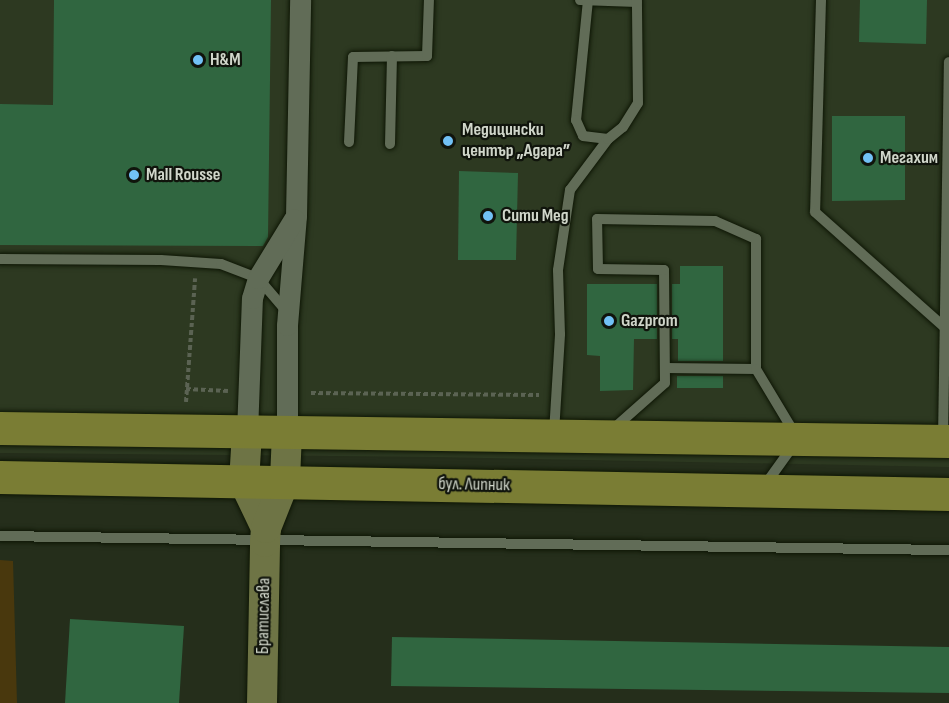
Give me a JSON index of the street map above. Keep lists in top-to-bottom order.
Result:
{
  "streets": {
    "main road": ["бул. Липник"],
    "street": ["Братислава"]
  },
  "places": [
    "H&M",
    "Медицински център „Адара”",
    "Мегахим",
    "Mall Rousse",
    "Сити Мед",
    "Gazprom"
  ]
}
